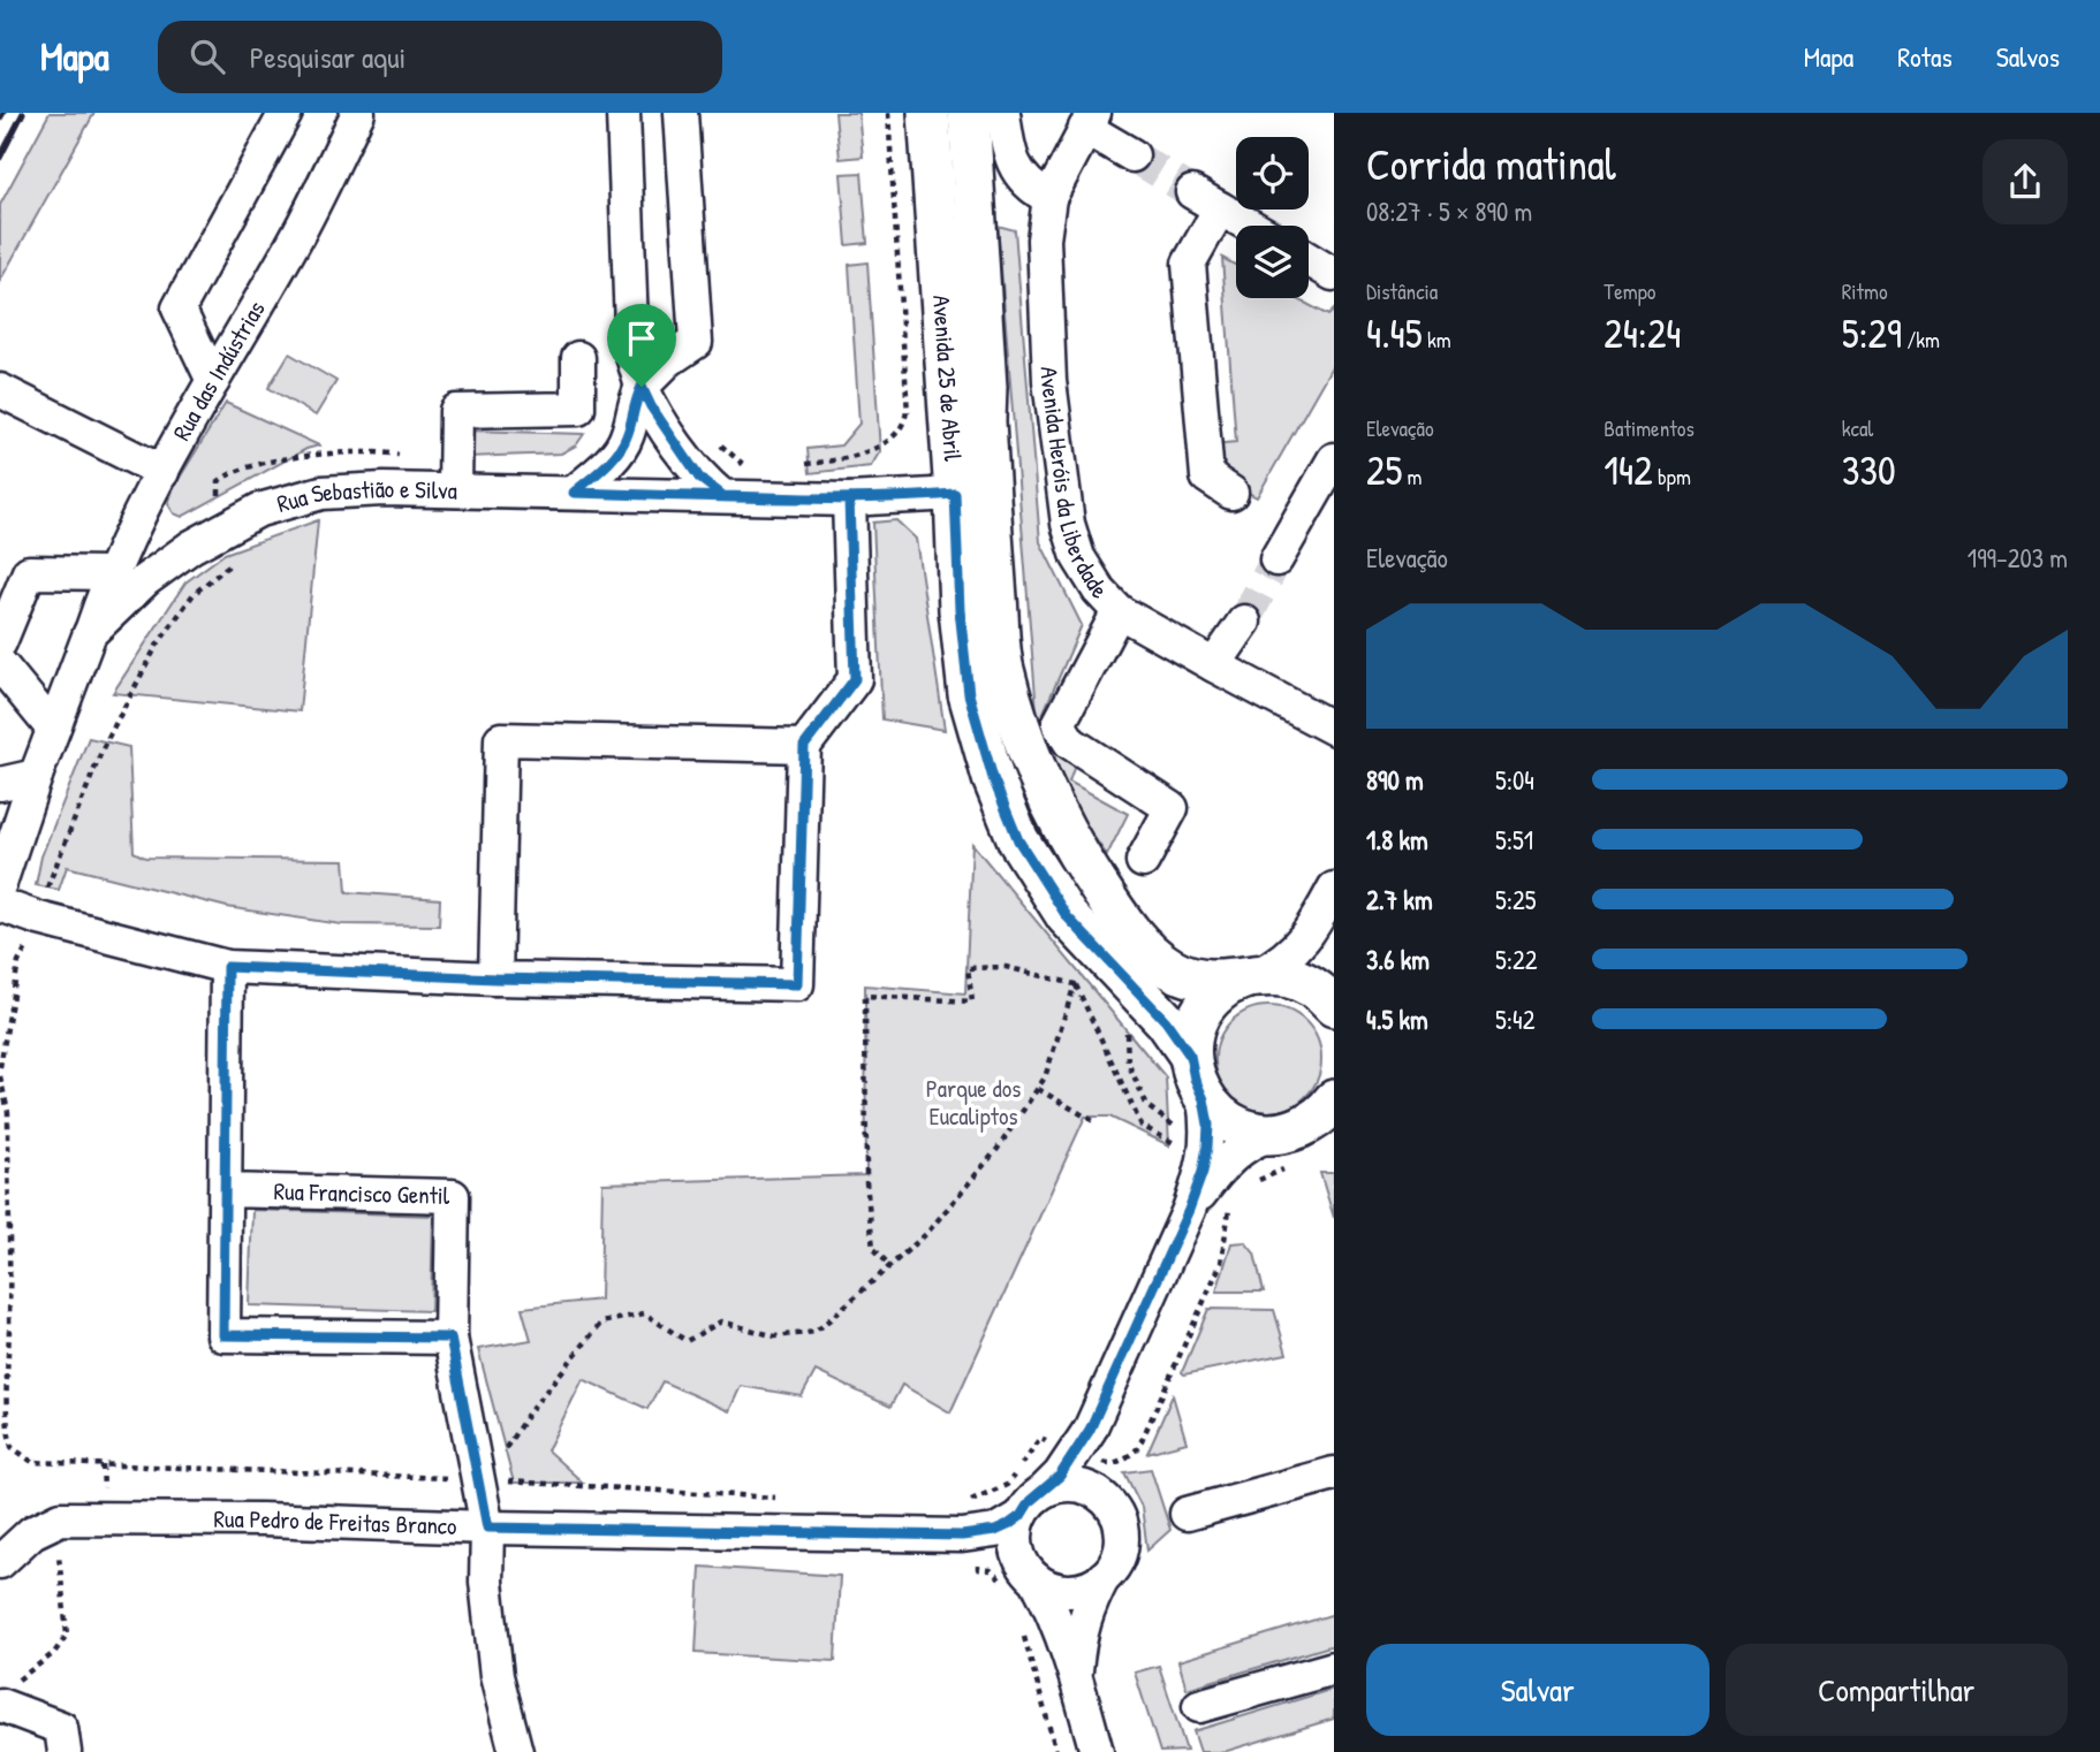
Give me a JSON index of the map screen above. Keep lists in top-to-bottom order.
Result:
{
  "streets": {
    "main road": ["Avenida 25 de Abril"],
    "street": [
      "Rua das Indústrias",
      "Avenida Heróis da Liberdade",
      "Rua Sebastião e Silva",
      "Rua Francisco Gentil",
      "Rua Pedro de Freitas Branco"
    ]
  },
  "crossings": [
    ["Rua das Indústrias", "Rua Sebastião e Silva"],
    ["Avenida 25 de Abril", "Rua Sebastião e Silva"],
    ["Rua Francisco Gentil", "Rua Pedro de Freitas Branco"]
  ],
  "parks": ["Parque dos Eucaliptos"],
  "page": {
    "header": "Mapa",
    "search": "Pesquisar aqui",
    "nav": ["Mapa", "Rotas", "Salvos"],
    "heading": ["Corrida matinal", "08:27 · 5 × 890 m"],
    "stats": [
      ["Distância", "4.45 km"],
      ["Tempo", "24:24"],
      ["Ritmo", "5:29 /km"],
      ["Elevação", "25 m"],
      ["Batimentos", "142 bpm"],
      ["kcal", "330"]
    ],
    "chart": ["Elevação", "199–203 m"],
    "list": [
      {
        "name": "890 m",
        "note": "5:04"
      },
      {
        "name": "1.8 km",
        "note": "5:51"
      },
      {
        "name": "2.7 km",
        "note": "5:25"
      },
      {
        "name": "3.6 km",
        "note": "5:22"
      },
      {
        "name": "4.5 km",
        "note": "5:42"
      }
    ],
    "buttons": ["Salvar", "Compartilhar"]
  }
}
